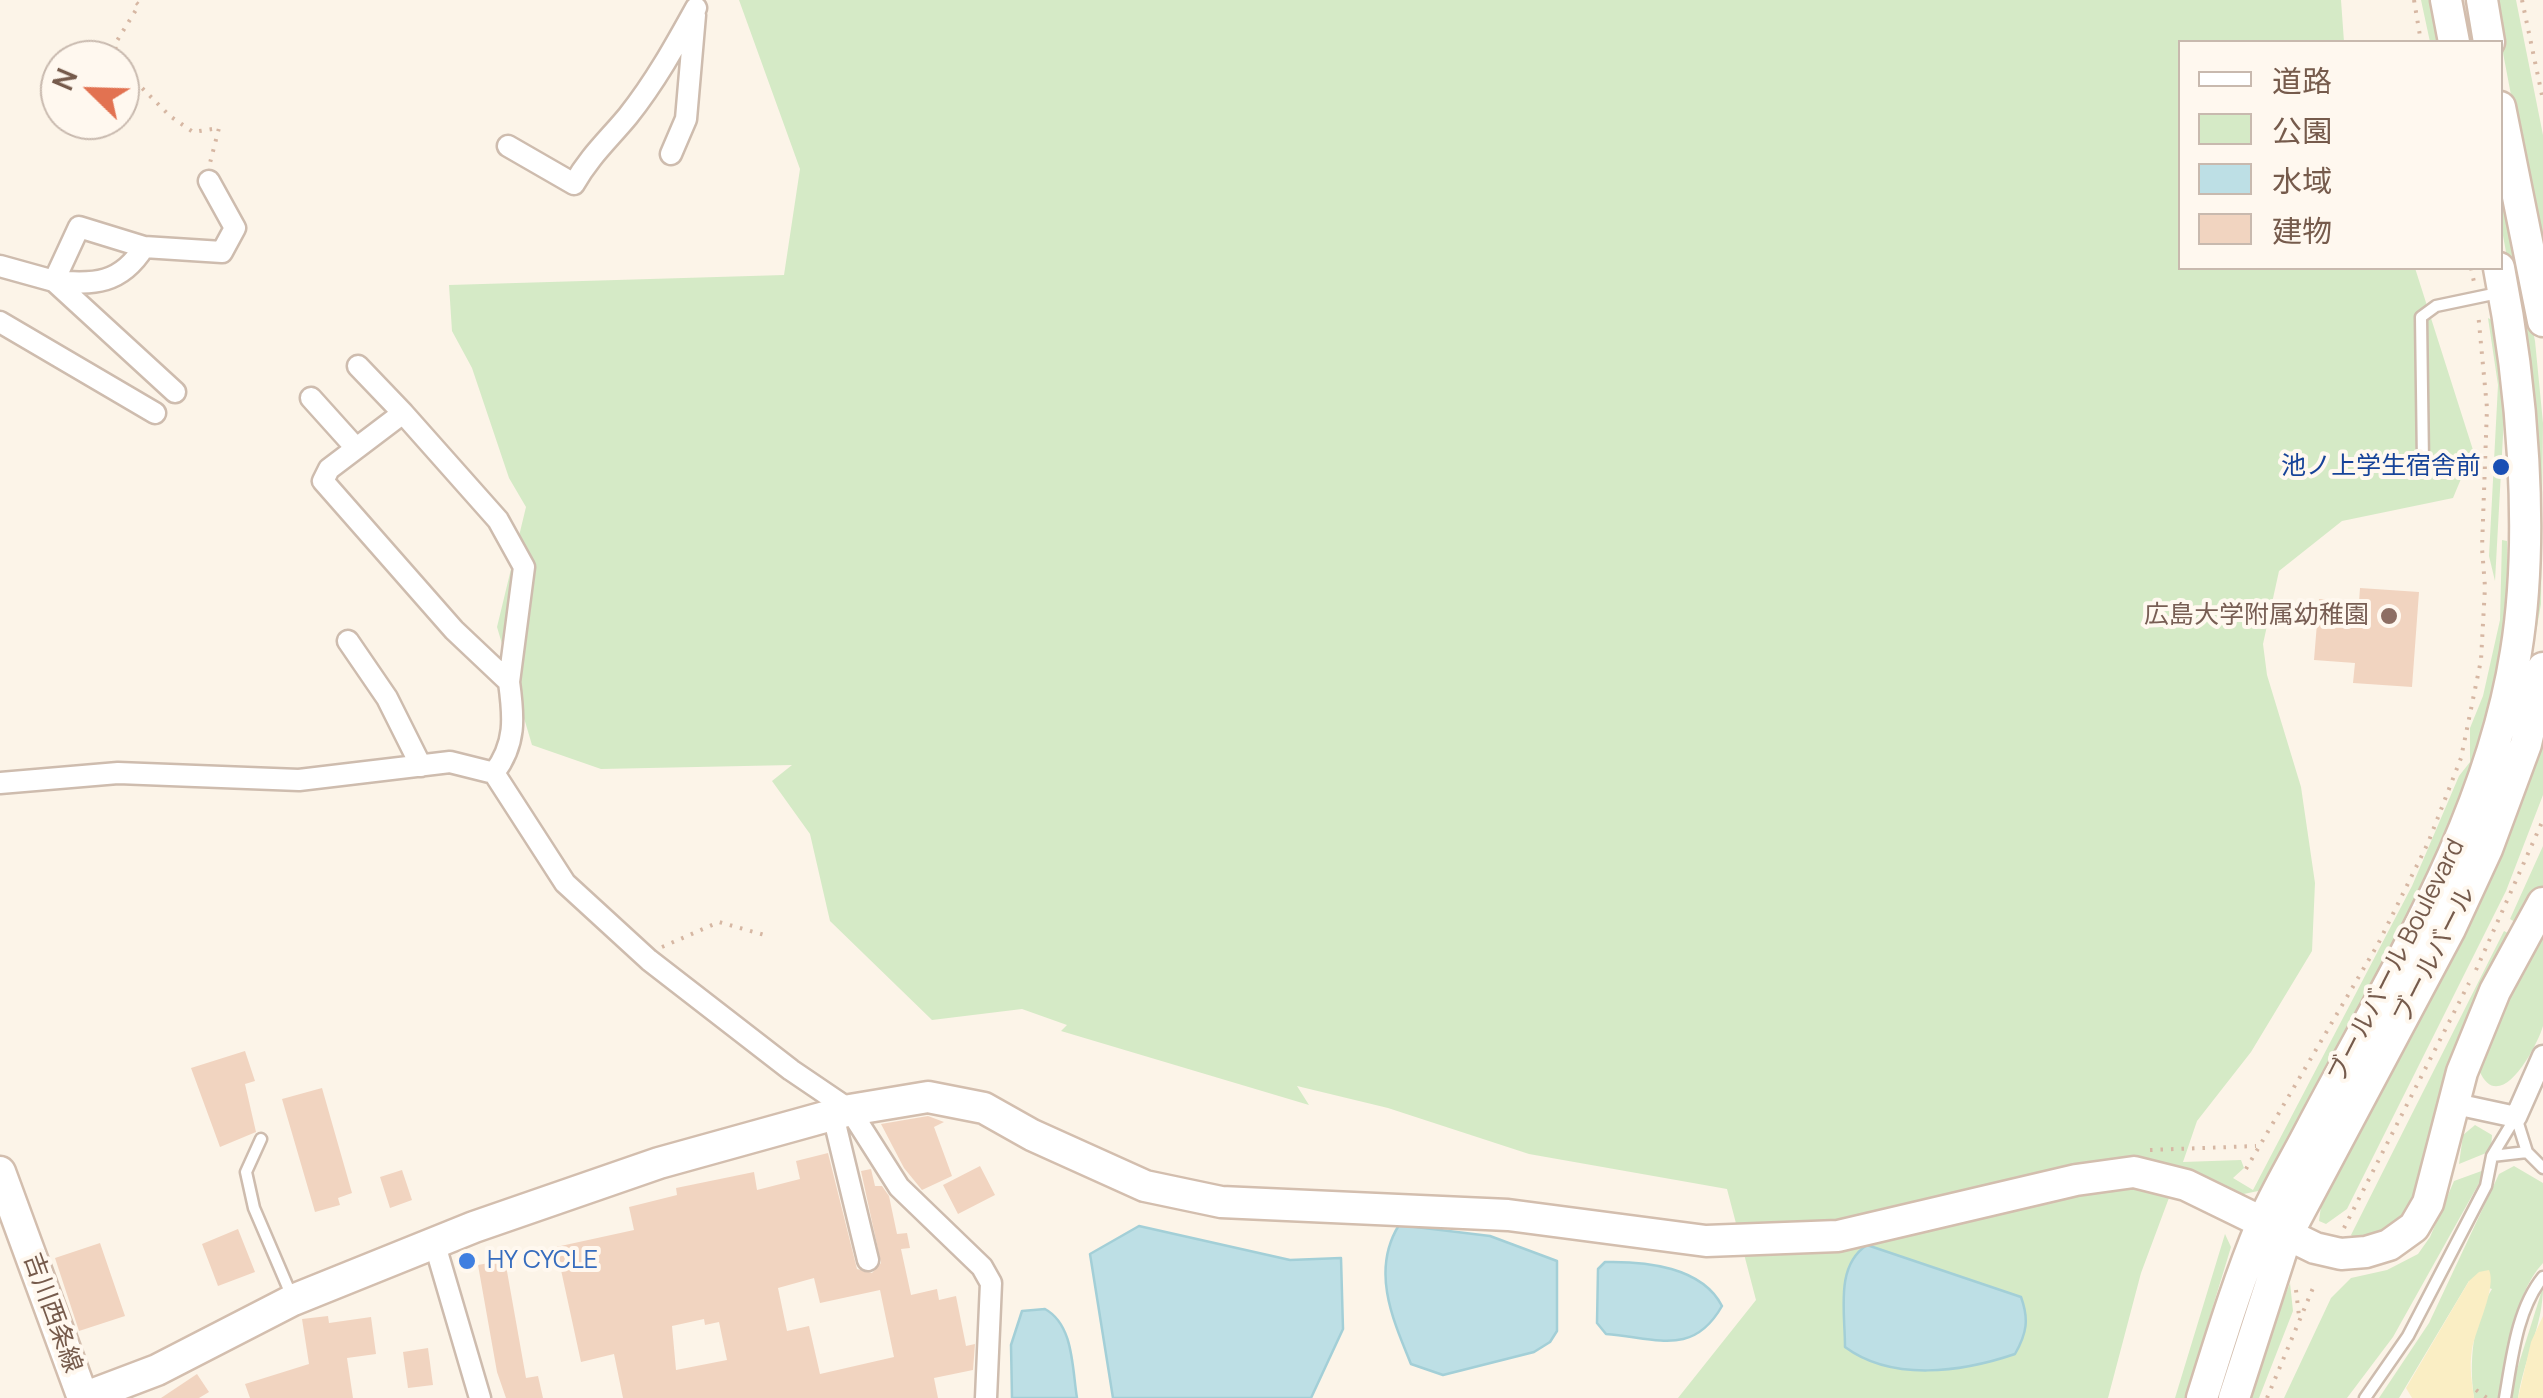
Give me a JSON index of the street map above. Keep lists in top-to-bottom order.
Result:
{
  "streets": {
    "street": ["ブールバール", "ブールバール Boulevard", "吉川西条線"]
  },
  "crossings": [
    ["ブールバール", "ブールバール Boulevard"]
  ],
  "places": ["池ノ上学生宿舎前", "広島大学附属幼稚園", "HY CYCLE"],
  "legend": [
    "道路",
    "公園",
    "水域",
    "建物"
  ],
  "north": "top left"
}
